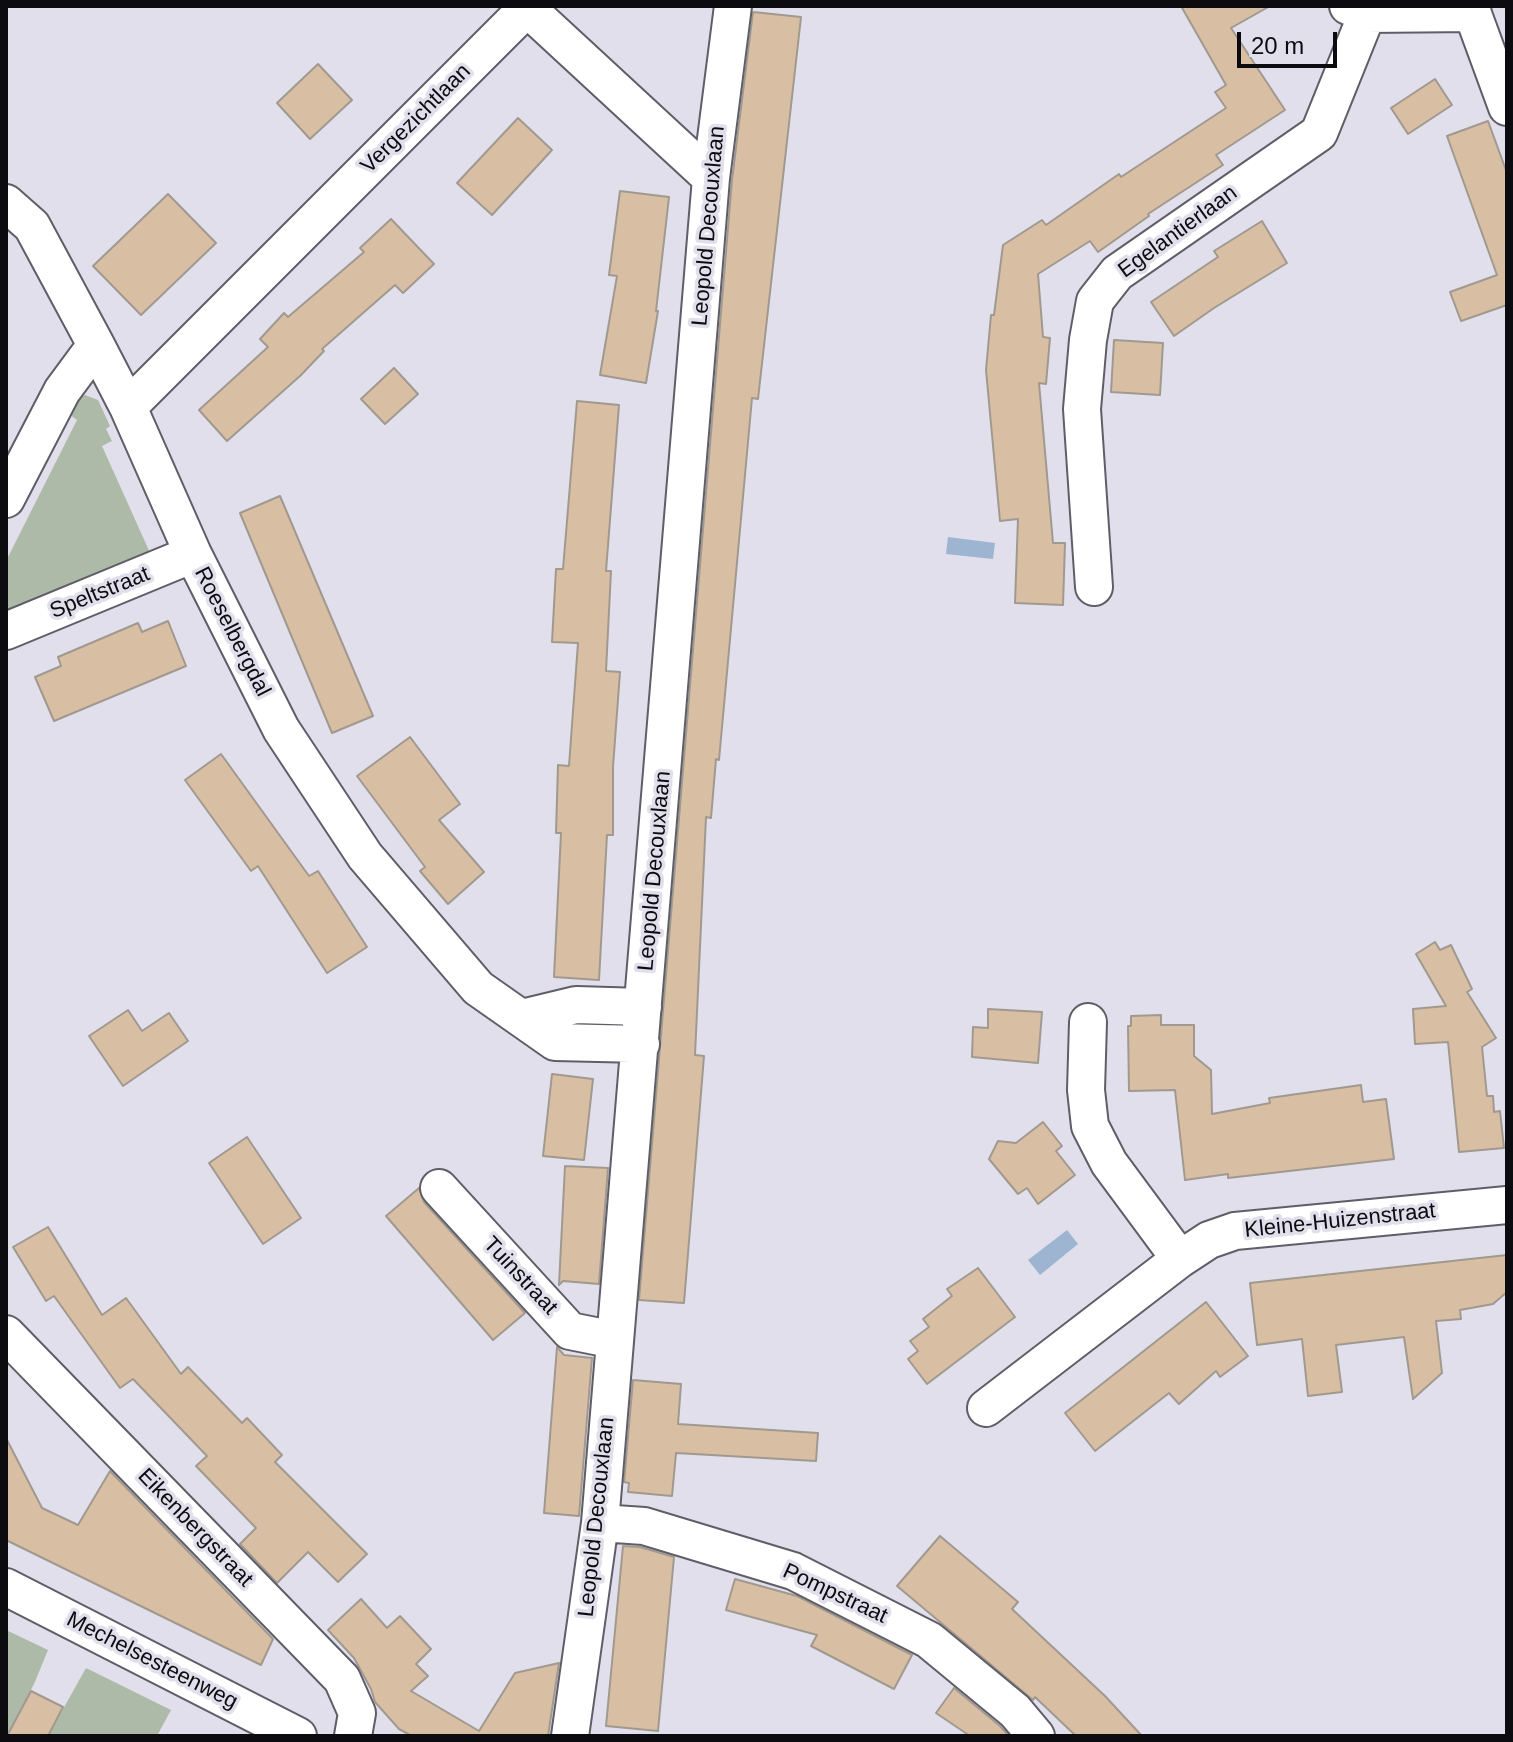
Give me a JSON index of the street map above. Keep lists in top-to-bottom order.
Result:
{
  "streets": {
    "street": [
      "Vergezichtlaan",
      "Leopold Decouxlaan",
      "Egelantierlaan",
      "Speltstraat",
      "Roeselbergdal",
      "Kleine-Huizenstraat",
      "Tuinstraat",
      "Eikenbergstraat",
      "Pompstraat",
      "Mechelsesteenweg"
    ]
  },
  "crossings": [
    ["Vergezichtlaan", "Leopold Decouxlaan"],
    ["Vergezichtlaan", "Roeselbergdal"],
    ["Leopold Decouxlaan", "Roeselbergdal"],
    ["Leopold Decouxlaan", "Tuinstraat"],
    ["Leopold Decouxlaan", "Pompstraat"],
    ["Speltstraat", "Roeselbergdal"]
  ],
  "scale_bar": "20 m"
}
